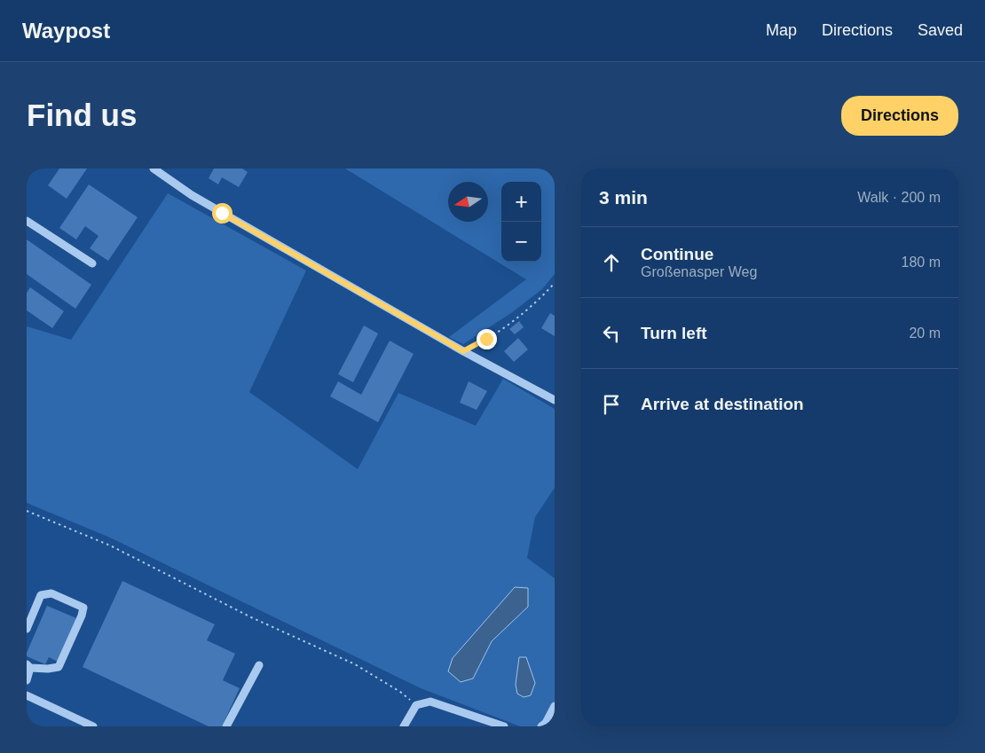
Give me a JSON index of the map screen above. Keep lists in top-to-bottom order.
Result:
{
  "north": "left",
  "page": {
    "header": "Waypost",
    "nav": ["Map", "Directions", "Saved"],
    "buttons": "Directions",
    "title": "Find us",
    "heading": ["3 min", "Walk · 200 m"],
    "map_buttons": ["+", "−"],
    "list": [
      ["Continue", "Großenasper Weg", "180 m"],
      ["Turn left", "20 m"],
      "Arrive at destination"
    ]
  }
}
